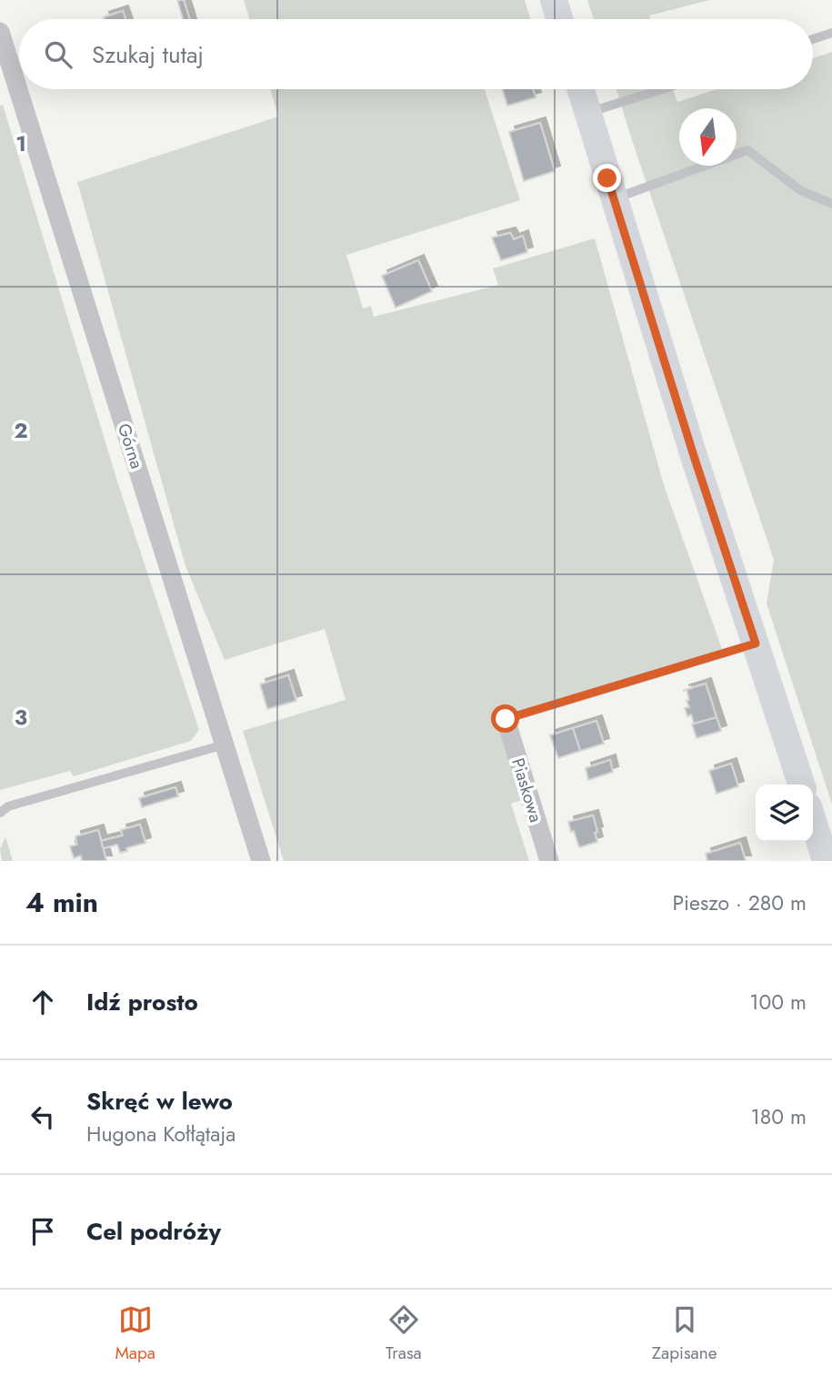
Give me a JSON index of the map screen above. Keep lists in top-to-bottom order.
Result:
{
  "streets": {
    "street": ["Górna", "Piaskowa"]
  },
  "north": "bottom",
  "page": {
    "search": "Szukaj tutaj",
    "heading": ["4 min", "Pieszo · 280 m"],
    "list": [
      ["Idź prosto", "100 m"],
      ["Skręć w lewo", "Hugona Kołłątaja", "180 m"],
      "Cel podróży"
    ],
    "nav": ["Mapa", "Trasa", "Zapisane"]
  },
  "grid": {
    "rows": ["1", "2", "3"]
  }
}
